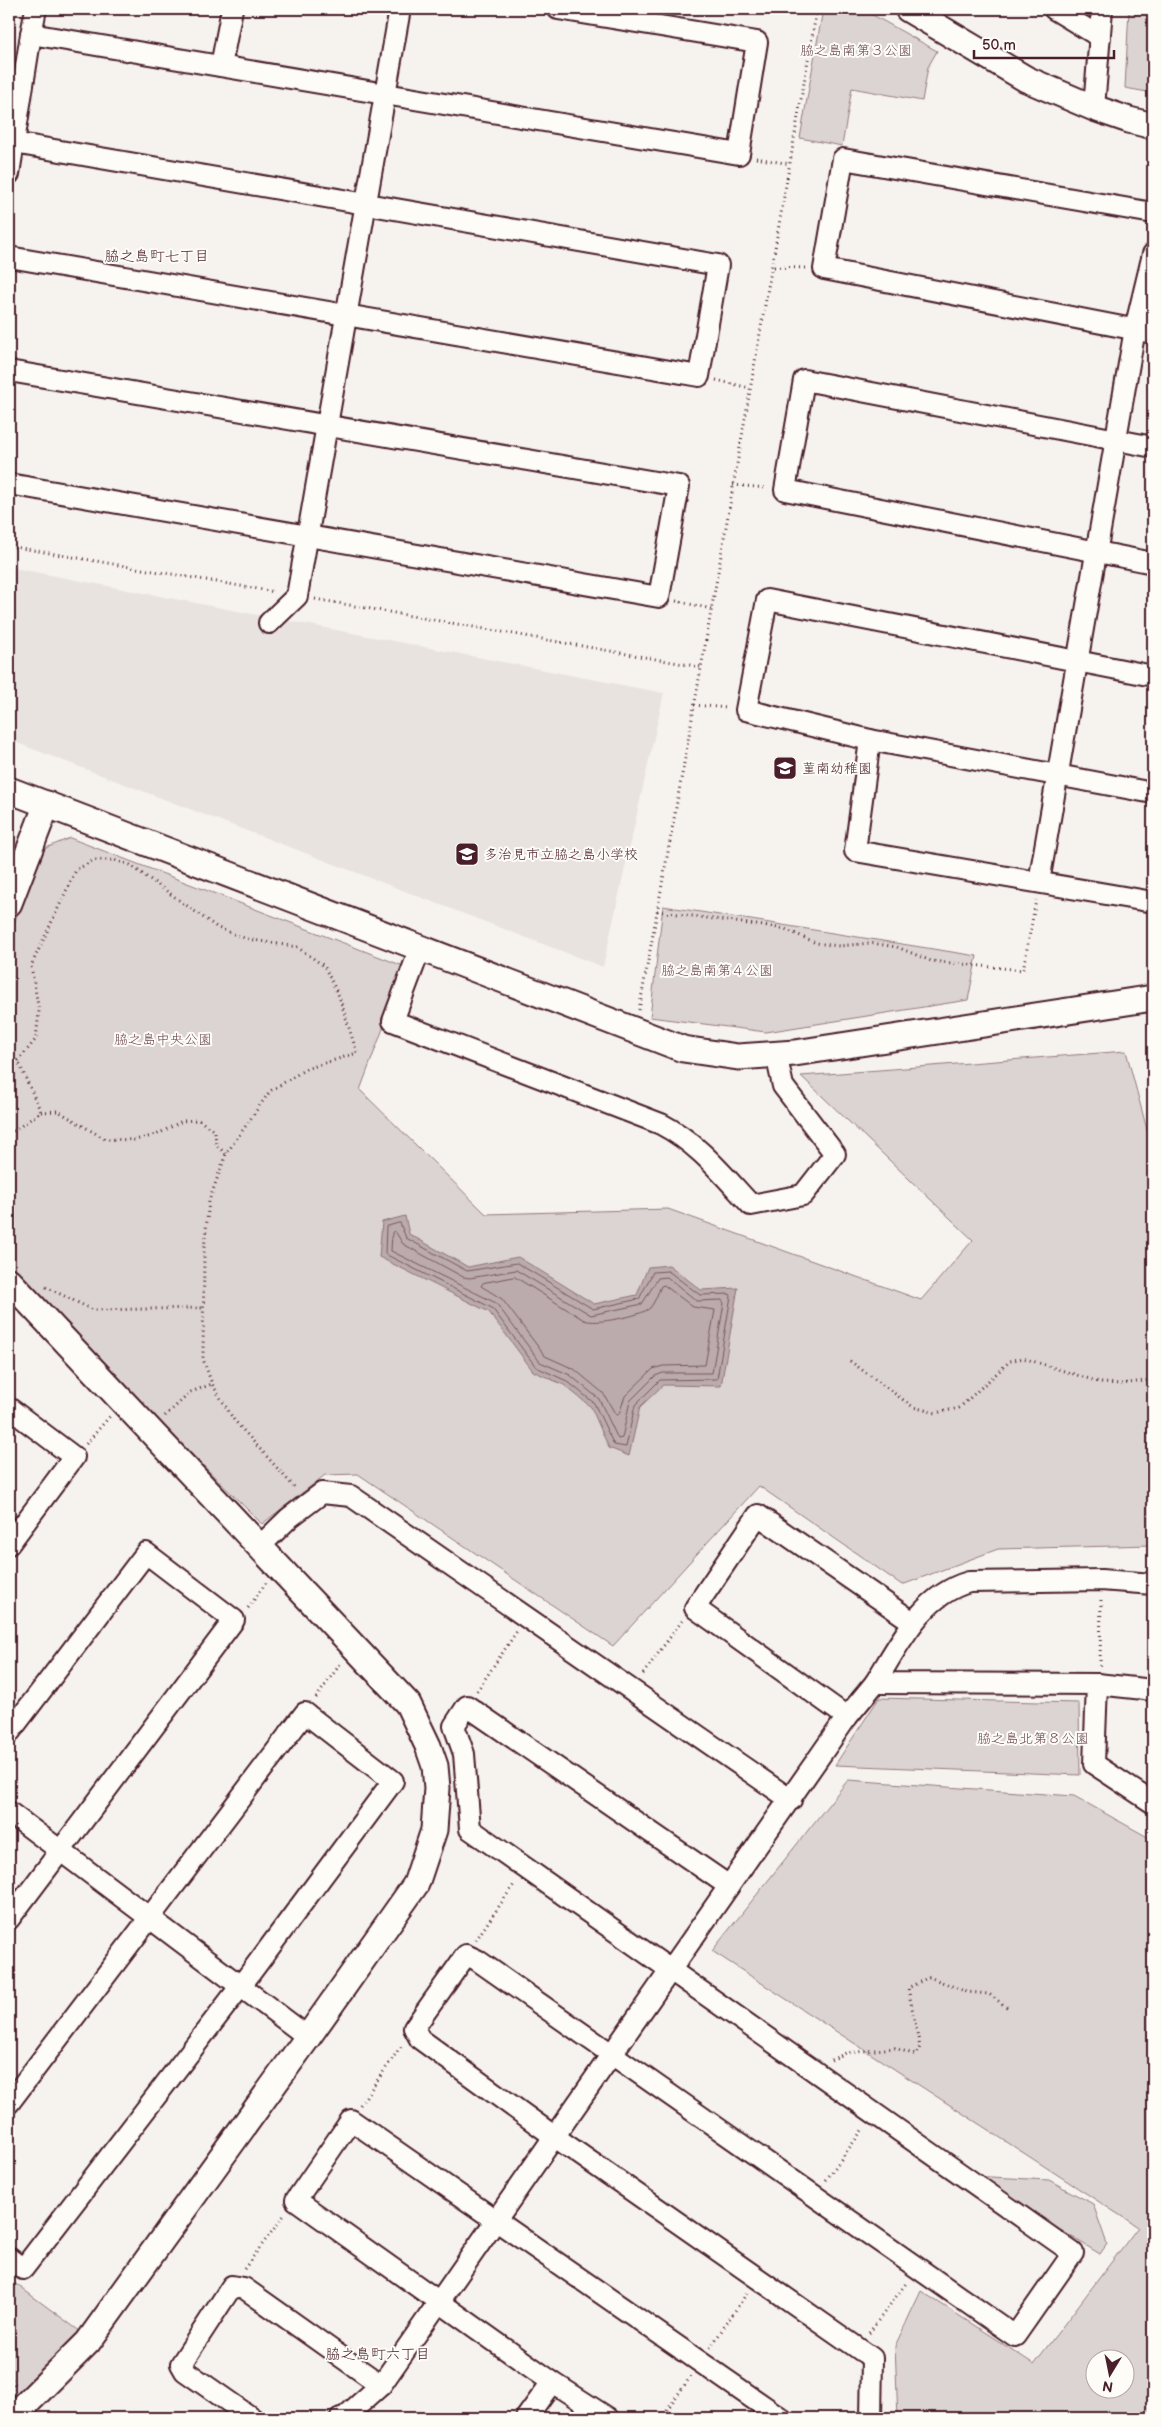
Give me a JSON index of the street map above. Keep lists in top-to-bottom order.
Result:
{
  "districts": ["脇之島町七丁目", "脇之島町六丁目"],
  "parks": [
    "脇之島南第３公園",
    "脇之島南第４公園",
    "脇之島中央公園",
    "脇之島北第８公園"
  ],
  "places": {
    "school or university": ["菫南幼稚園", "多治見市立脇之島小学校"]
  },
  "scale_bar": "50 m",
  "north": "bottom"
}
